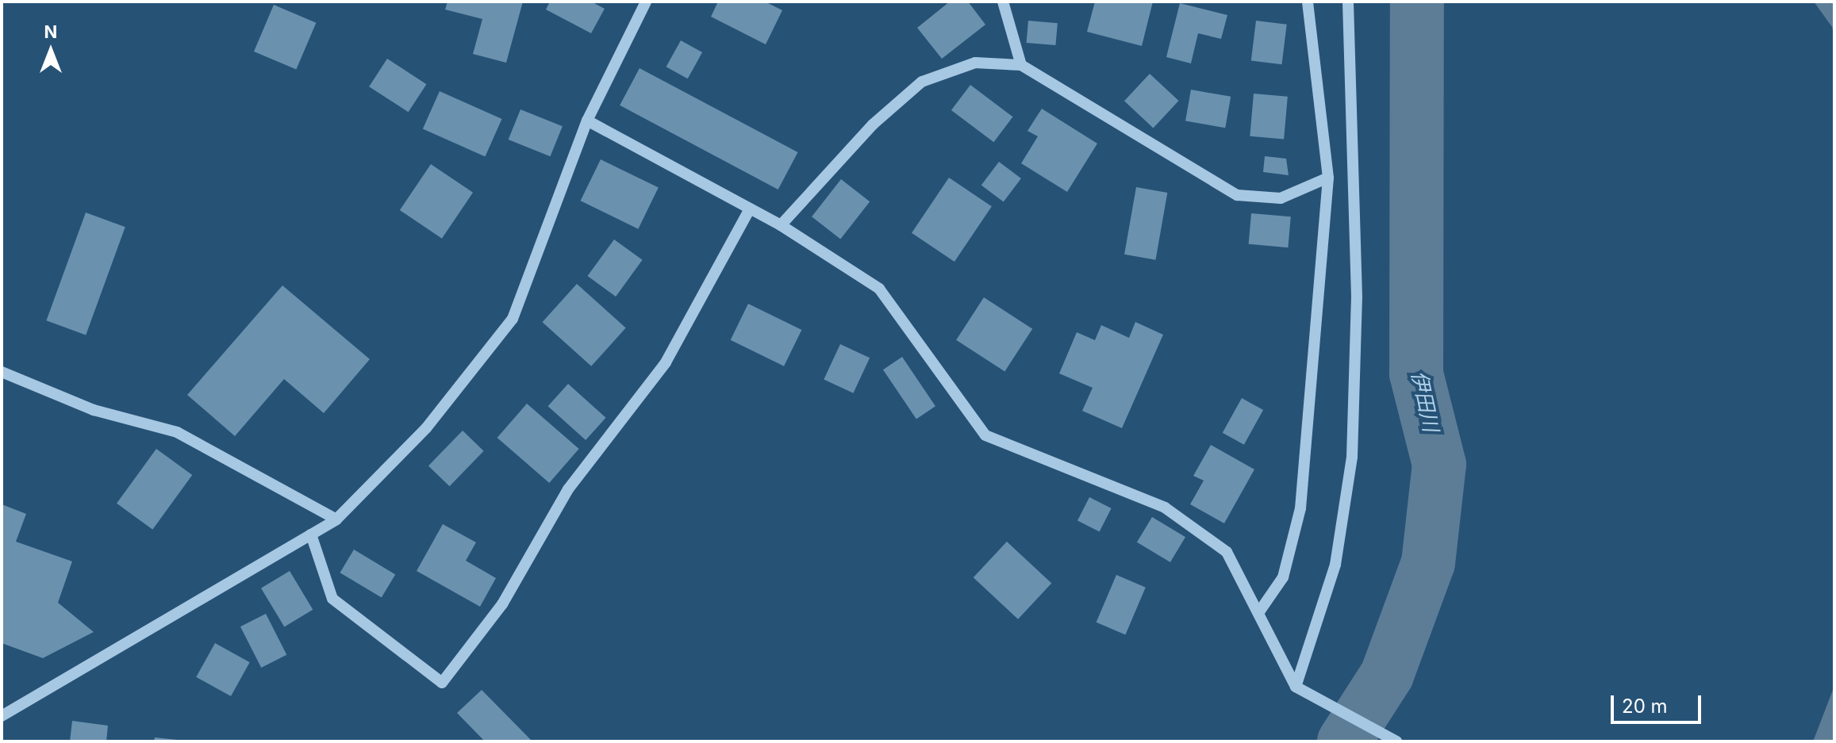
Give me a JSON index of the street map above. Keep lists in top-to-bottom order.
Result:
{
  "water": ["伊田川"],
  "scale_bar": "20 m",
  "north": "top"
}
